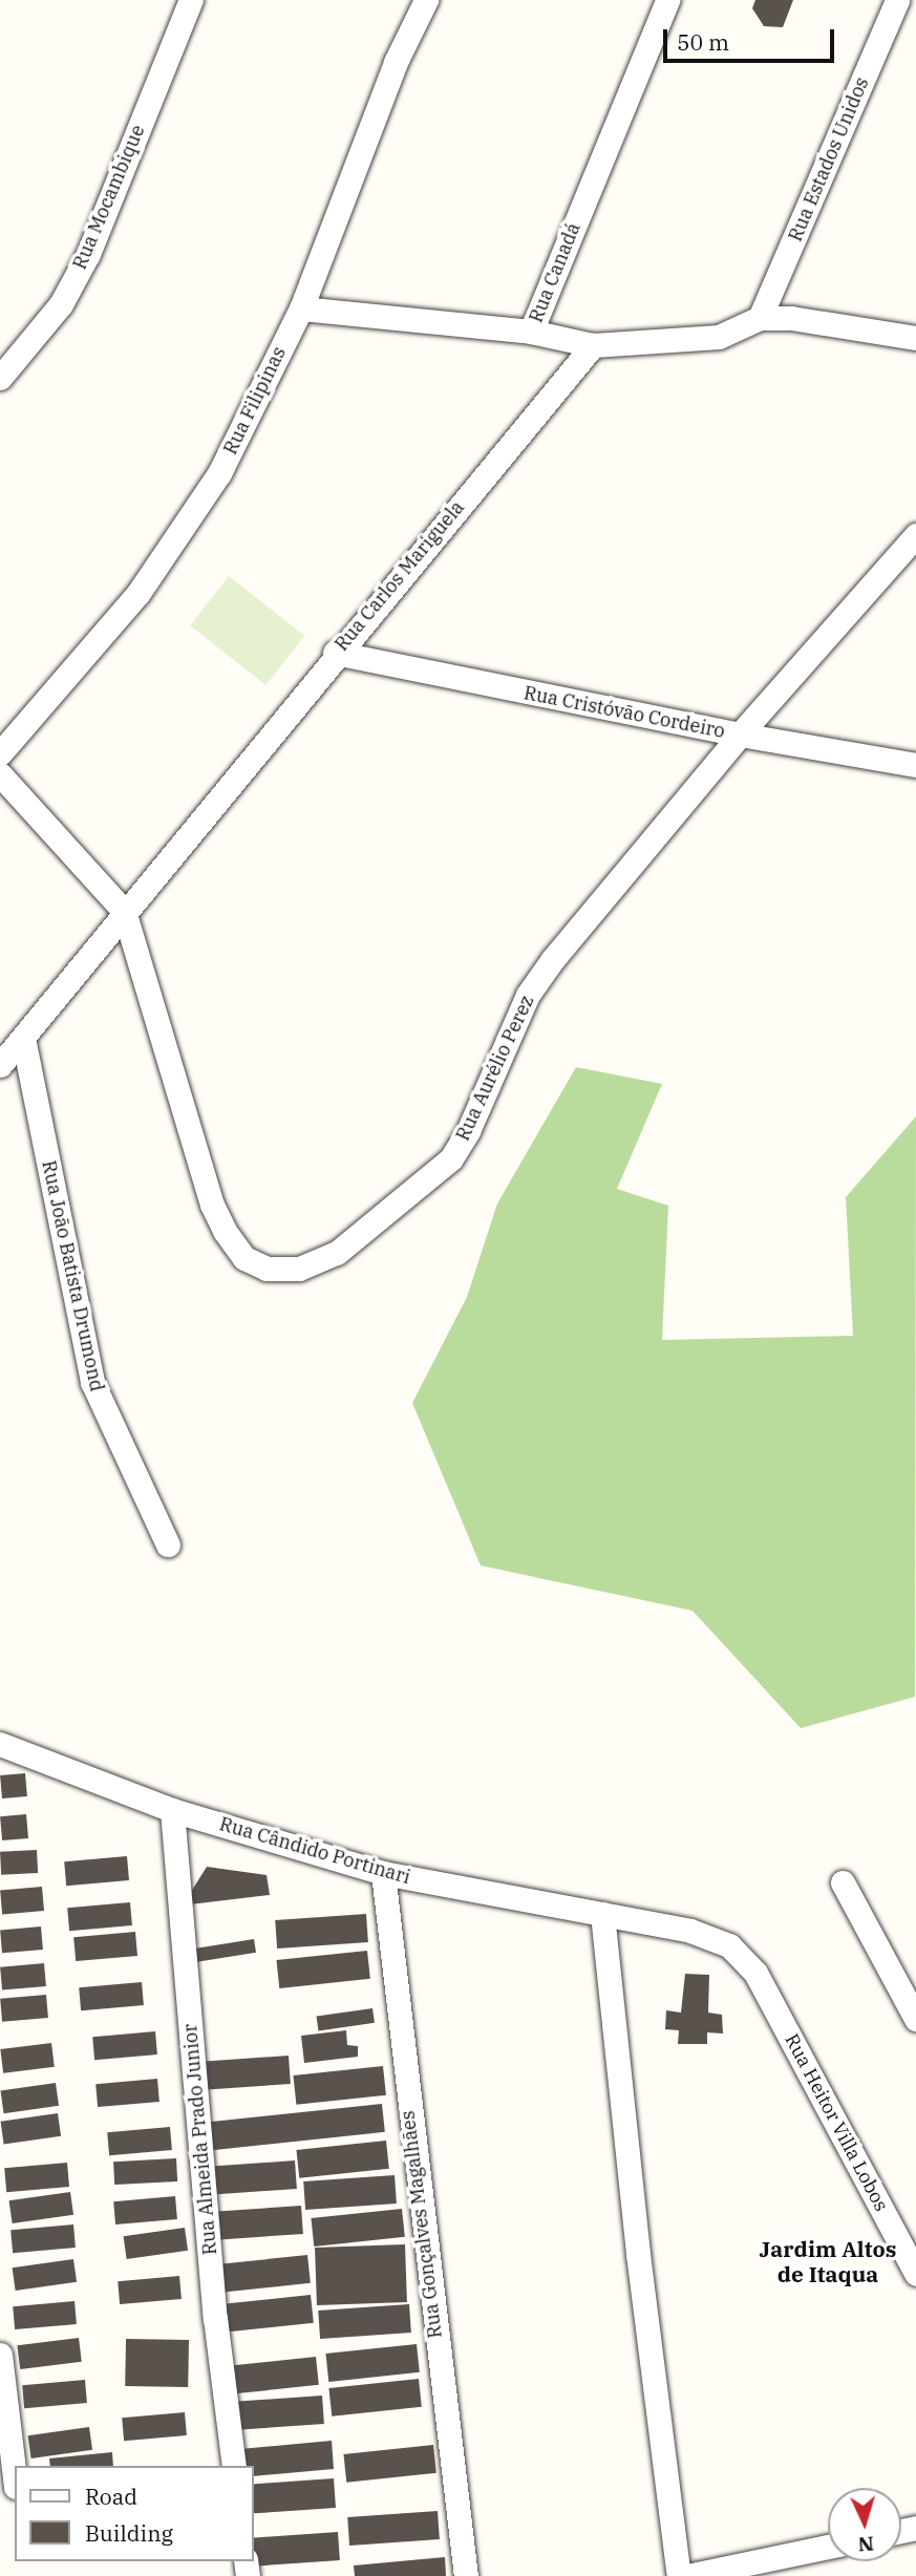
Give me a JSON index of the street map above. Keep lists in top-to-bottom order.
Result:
{
  "streets": {
    "street": [
      "Rua Estados Unidos",
      "Rua Mocambique",
      "Rua Canadá",
      "Rua Filipinas",
      "Rua Carlos Mariguela",
      "Rua Cristóvão Cordeiro",
      "Rua Aurélio Perez",
      "Rua João Batista Drumond",
      "Rua Cândido Portinari",
      "Rua Heitor Villa Lobos",
      "Rua Almeida Prado Junior",
      "Rua Gonçalves Magalhães"
    ]
  },
  "crossings": [
    ["Rua Canadá", "Rua Filipinas"],
    ["Rua Carlos Mariguela", "Rua Cristóvão Cordeiro"],
    ["Rua Carlos Mariguela", "Rua Aurélio Perez"],
    ["Rua Carlos Mariguela", "Rua João Batista Drumond"],
    ["Rua Cristóvão Cordeiro", "Rua Aurélio Perez"],
    ["Rua Cândido Portinari", "Rua Heitor Villa Lobos"],
    ["Rua Cândido Portinari", "Rua Almeida Prado Junior"],
    ["Rua Cândido Portinari", "Rua Gonçalves Magalhães"]
  ],
  "districts": ["Jardim Altos de Itaqua"],
  "legend": ["Road", "Building"],
  "scale_bar": "50 m",
  "north": "bottom"
}
